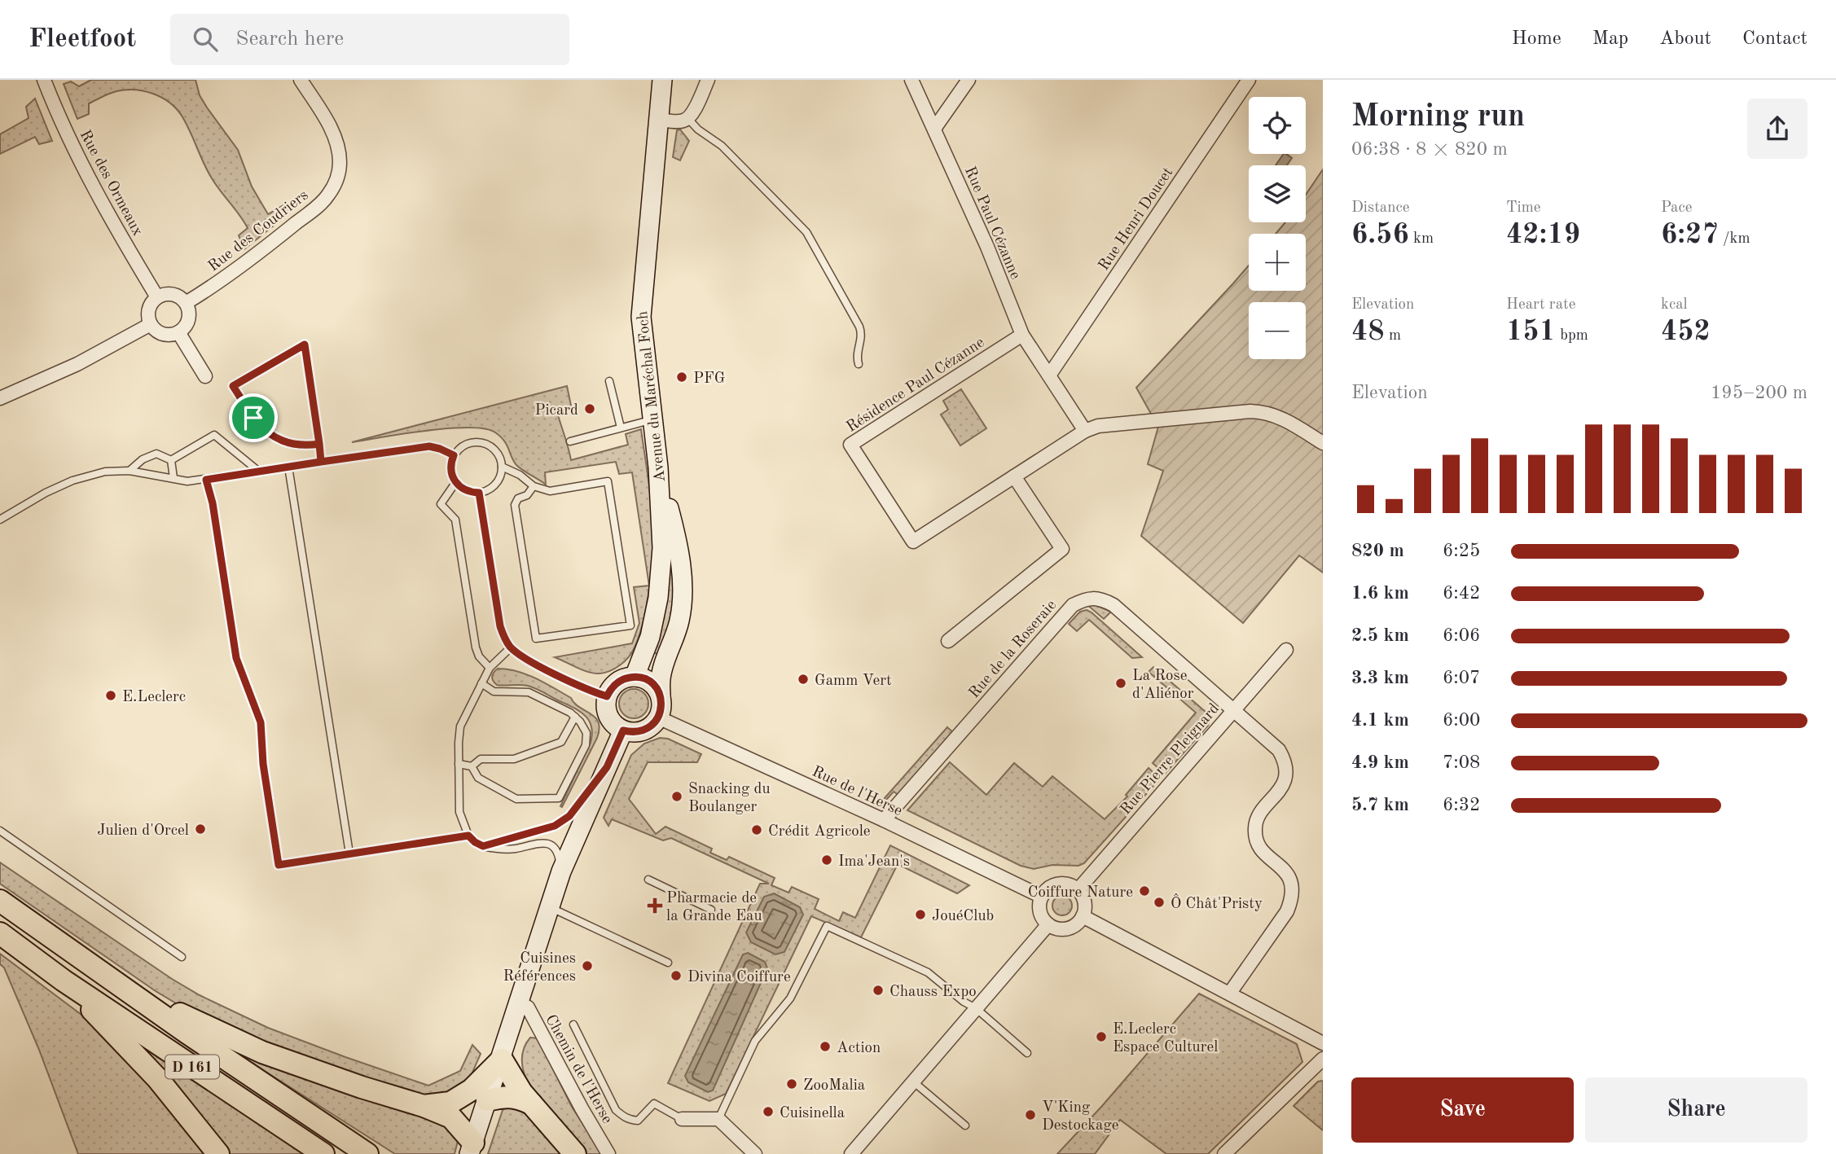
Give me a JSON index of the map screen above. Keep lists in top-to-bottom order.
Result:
{
  "streets": {
    "main road": ["D 161"],
    "street": [
      "Rue des Ormeaux",
      "Rue Henri Doucet",
      "Rue Paul Cézanne",
      "Rue des Coudriers",
      "Résidence Paul Cézanne",
      "Avenue du Maréchal Foch",
      "Rue de la Roseraie",
      "Rue Pierre Pleignard",
      "Rue de l'Herse",
      "Chemin de l'Herse"
    ]
  },
  "crossings": [
    ["Rue des Ormeaux", "Rue des Coudriers"],
    ["Rue Henri Doucet", "Rue Paul Cézanne"],
    ["Rue Paul Cézanne", "Résidence Paul Cézanne"],
    ["Avenue du Maréchal Foch", "Rue de l'Herse"],
    ["Rue de la Roseraie", "Rue Pierre Pleignard"],
    ["Rue de la Roseraie", "Rue de l'Herse"],
    ["Rue Pierre Pleignard", "Rue de l'Herse"]
  ],
  "places": {
    "other": [
      "PFG",
      "Picard",
      "Gamm Vert",
      "La Rose d'Aliénor",
      "E.Leclerc",
      "Snacking du Boulanger",
      "Julien d'Orcel",
      "Crédit Agricole",
      "Ima'Jean's",
      "Coiffure Nature",
      "Ô Chât'Pristy",
      "JouéClub",
      "Cuisines Références",
      "Divina Coiffure",
      "Chauss Expo",
      "E.Leclerc Espace Culturel",
      "Action",
      "ZooMalia",
      "Cuisinella",
      "V'King Destockage"
    ],
    "health": ["Pharmacie de la Grande Eau"]
  },
  "page": {
    "header": "Fleetfoot",
    "search": "Search here",
    "nav": [
      "Home",
      "Map",
      "About",
      "Contact"
    ],
    "heading": ["Morning run", "06:38 · 8 × 820 m"],
    "map_buttons": ["+", "−"],
    "stats": [
      ["Distance", "6.56 km"],
      ["Time", "42:19"],
      ["Pace", "6:27 /km"],
      ["Elevation", "48 m"],
      ["Heart rate", "151 bpm"],
      ["kcal", "452"]
    ],
    "chart": ["Elevation", "195–200 m"],
    "list": [
      {
        "name": "820 m",
        "note": "6:25"
      },
      {
        "name": "1.6 km",
        "note": "6:42"
      },
      {
        "name": "2.5 km",
        "note": "6:06"
      },
      {
        "name": "3.3 km",
        "note": "6:07"
      },
      {
        "name": "4.1 km",
        "note": "6:00"
      },
      {
        "name": "4.9 km",
        "note": "7:08"
      },
      {
        "name": "5.7 km",
        "note": "6:32"
      }
    ],
    "buttons": ["Save", "Share"]
  }
}
